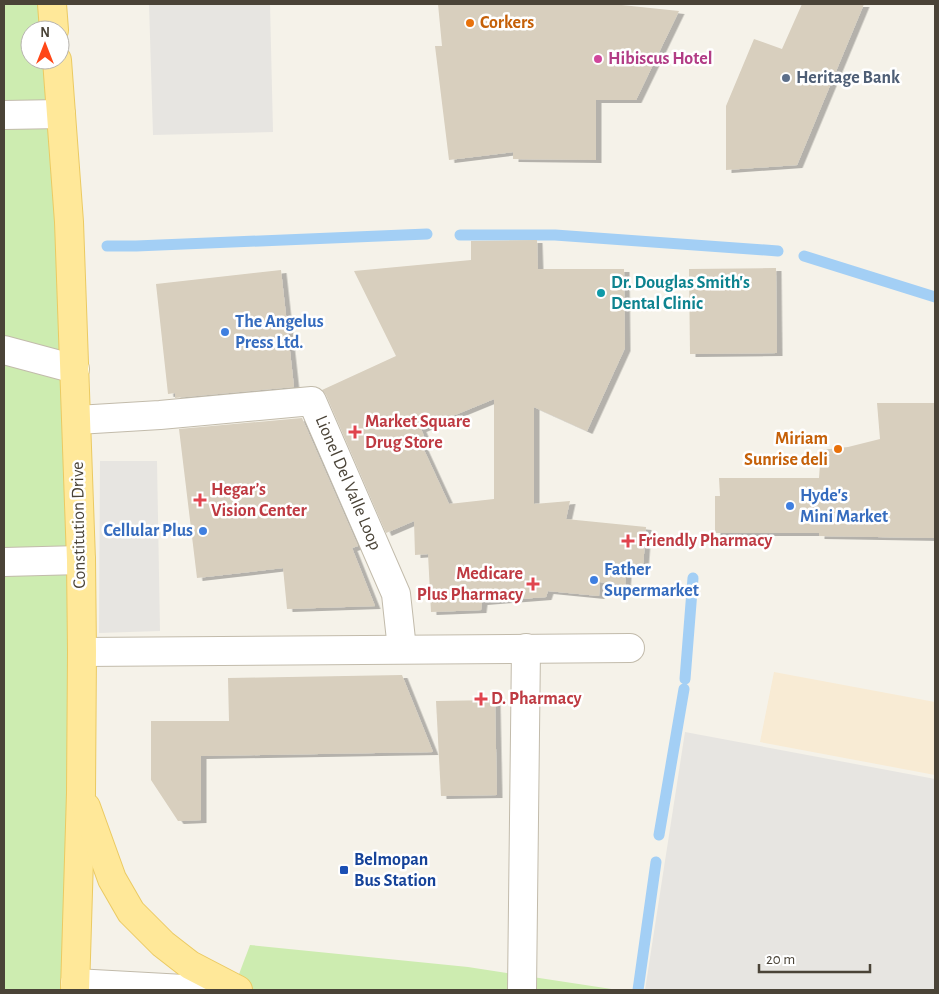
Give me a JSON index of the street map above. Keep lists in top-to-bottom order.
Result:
{
  "streets": {
    "main road": ["Constitution Drive"],
    "street": ["Lionel Del Valle Loop"]
  },
  "crossings": [
    ["Lionel Del Valle Loop", "Constitution Drive"]
  ],
  "places": {
    "other": [
      "Corkers",
      "Hibiscus Hotel",
      "Heritage Bank",
      "Dr. Douglas Smith's Dental Clinic",
      "The Angelus Press Ltd.",
      "Miriam Sunrise deli",
      "Hyde's Mini Market",
      "Cellular Plus",
      "Father Supermarket"
    ],
    "health": [
      "Market Square Drug Store",
      "Hegar’s Vision Center",
      "Friendly Pharmacy",
      "Medicare Plus Pharmacy",
      "D. Pharmacy"
    ],
    "transit": ["Belmopan Bus Station"]
  },
  "scale_bar": "20 m",
  "north": "top"
}
